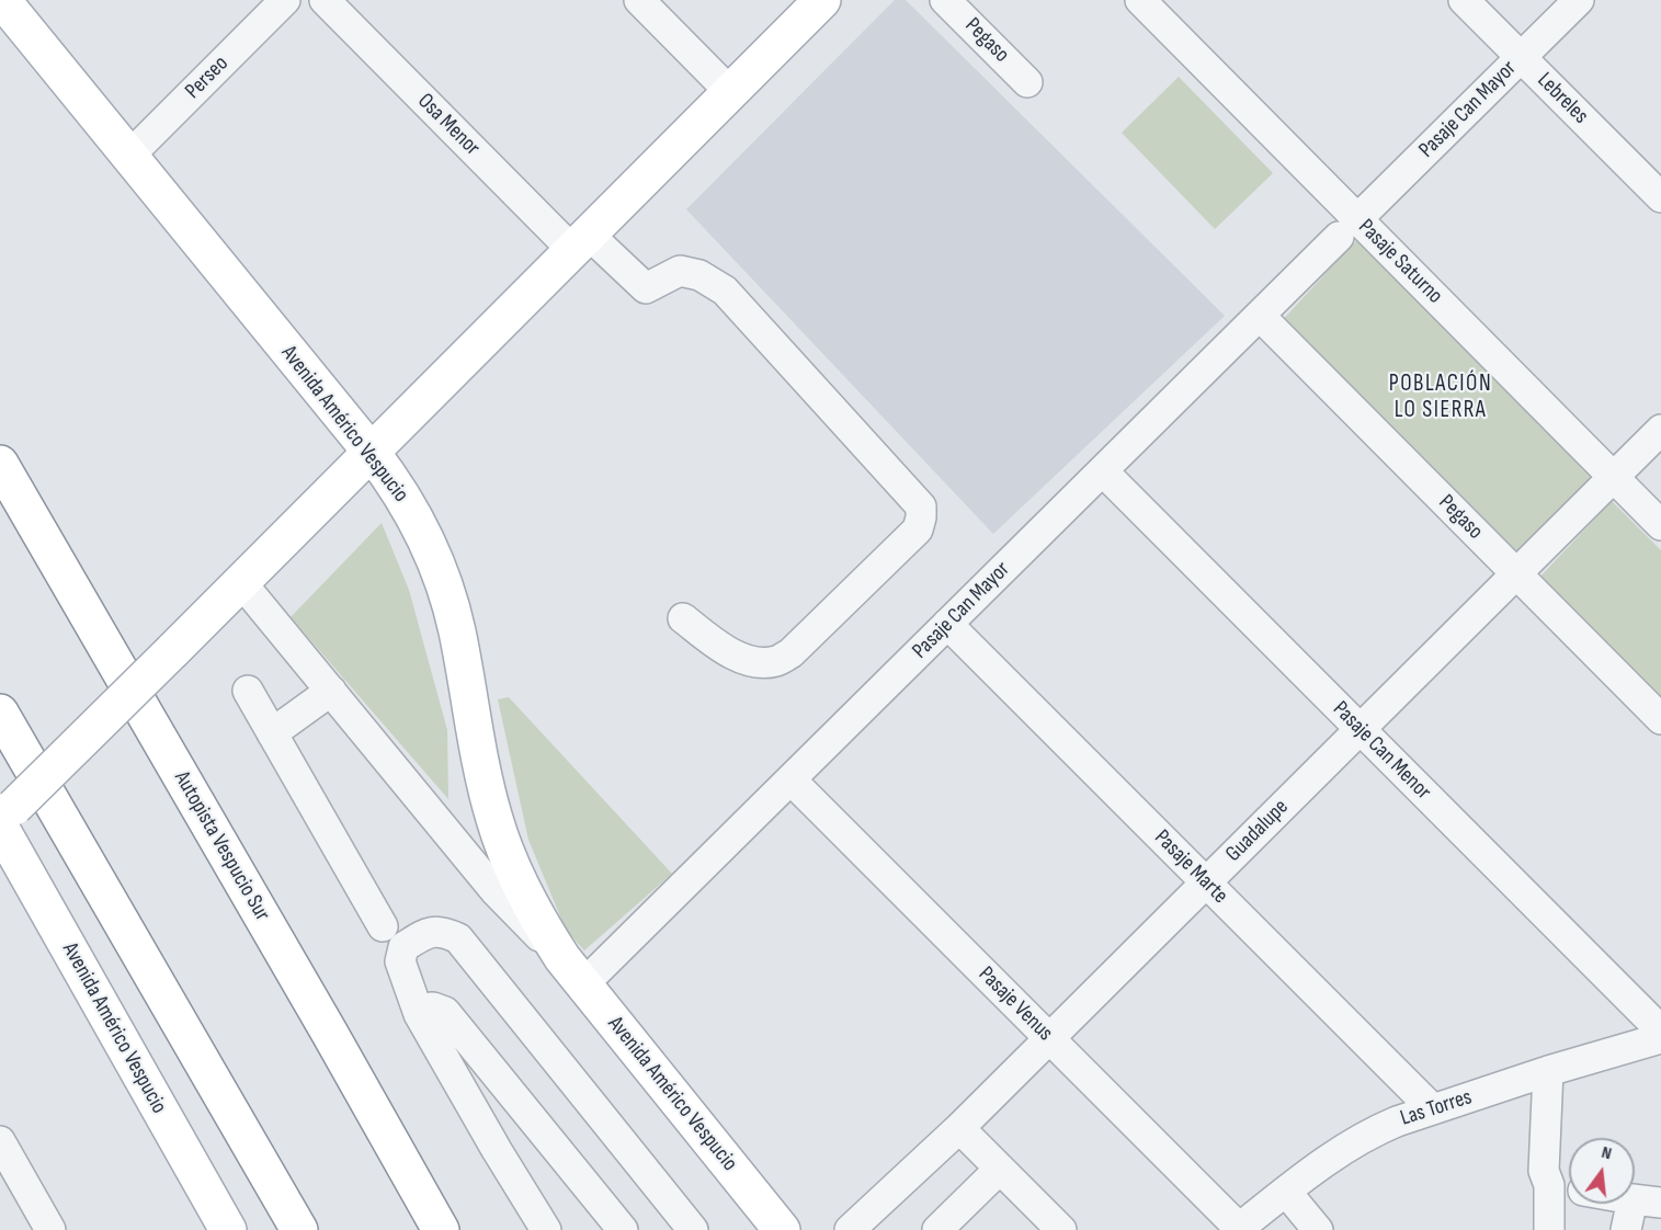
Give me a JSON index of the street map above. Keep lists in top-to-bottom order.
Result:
{
  "streets": {
    "main road": ["Avenida Américo Vespucio", "Autopista Vespucio Sur"],
    "street": [
      "Pegaso",
      "Perseo",
      "Lebreles",
      "Pasaje Can Mayor",
      "Osa Menor",
      "Pasaje Saturno",
      "Pasaje Can Menor",
      "Guadalupe",
      "Pasaje Marte",
      "Pasaje Venus",
      "Las Torres"
    ]
  },
  "crossings": [
    ["Pegaso", "Pasaje Can Mayor"],
    ["Pegaso", "Guadalupe"],
    ["Perseo", "Avenida Américo Vespucio"],
    ["Lebreles", "Pasaje Can Mayor"],
    ["Pasaje Can Mayor", "Pasaje Saturno"],
    ["Pasaje Can Mayor", "Avenida Américo Vespucio"],
    ["Pasaje Can Mayor", "Pasaje Can Menor"],
    ["Pasaje Can Mayor", "Pasaje Marte"],
    ["Pasaje Can Mayor", "Pasaje Venus"],
    ["Pasaje Saturno", "Guadalupe"],
    ["Pasaje Can Menor", "Guadalupe"],
    ["Guadalupe", "Pasaje Marte"],
    ["Guadalupe", "Pasaje Venus"],
    ["Pasaje Marte", "Las Torres"],
    ["Pasaje Venus", "Las Torres"]
  ],
  "districts": ["POBLACIÓN LO SIERRA"],
  "north": "top"
}
